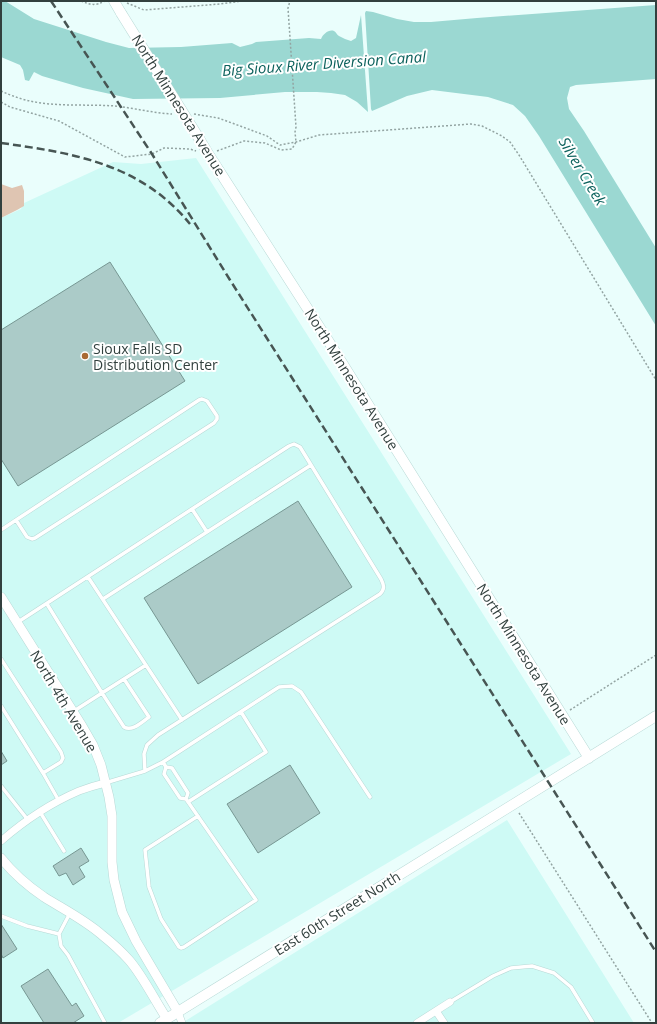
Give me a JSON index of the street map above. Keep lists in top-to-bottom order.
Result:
{
  "streets": {
    "main road": ["North Minnesota Avenue", "East 60th Street North"],
    "street": ["North 4th Avenue"]
  },
  "crossings": [
    ["North Minnesota Avenue", "East 60th Street North"],
    ["North 4th Avenue", "East 60th Street North"]
  ],
  "water": ["Big Sioux River Diversion Canal", "Silver Creek"],
  "places": ["Sioux Falls SD Distribution Center"]
}
